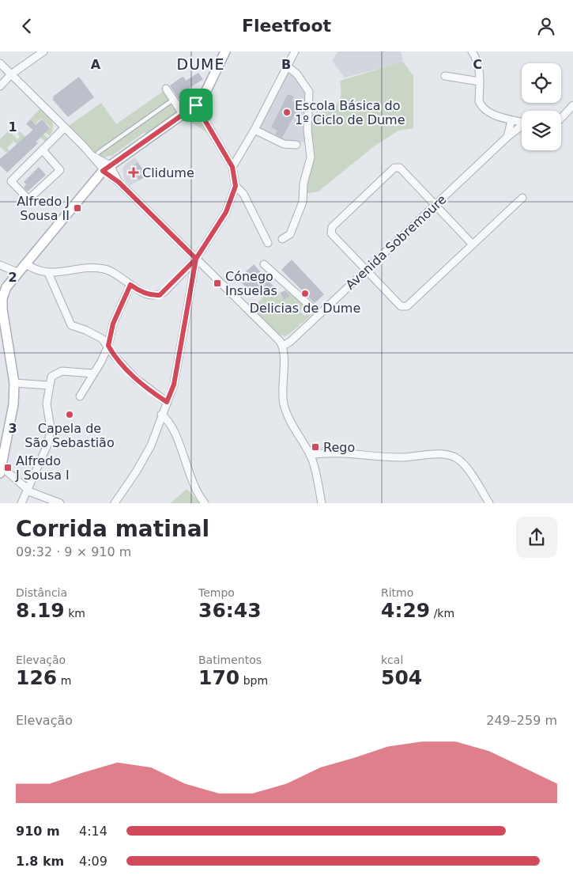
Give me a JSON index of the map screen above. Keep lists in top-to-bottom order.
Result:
{
  "streets": {
    "street": ["Avenida Sobremoure"]
  },
  "districts": ["DUME"],
  "places": {
    "other": ["Escola Básica do 1º Ciclo de Dume", "Delicias de Dume", "Capela de São Sebastião"],
    "health": ["Clidume"],
    "transit": [
      "Alfredo J Sousa II",
      "Cónego Insuelas",
      "Rego",
      "Alfredo J Sousa I"
    ]
  },
  "page": {
    "header": "Fleetfoot",
    "heading": ["Corrida matinal", "09:32 · 9 × 910 m"],
    "stats": [
      ["Distância", "8.19 km"],
      ["Tempo", "36:43"],
      ["Ritmo", "4:29 /km"],
      ["Elevação", "126 m"],
      ["Batimentos", "170 bpm"],
      ["kcal", "504"]
    ],
    "chart": ["Elevação", "249–259 m"],
    "list": [
      {
        "name": "910 m",
        "note": "4:14"
      },
      {
        "name": "1.8 km",
        "note": "4:09"
      }
    ]
  },
  "grid": {
    "columns": ["A", "B", "C"],
    "rows": ["1", "2", "3"]
  }
}
